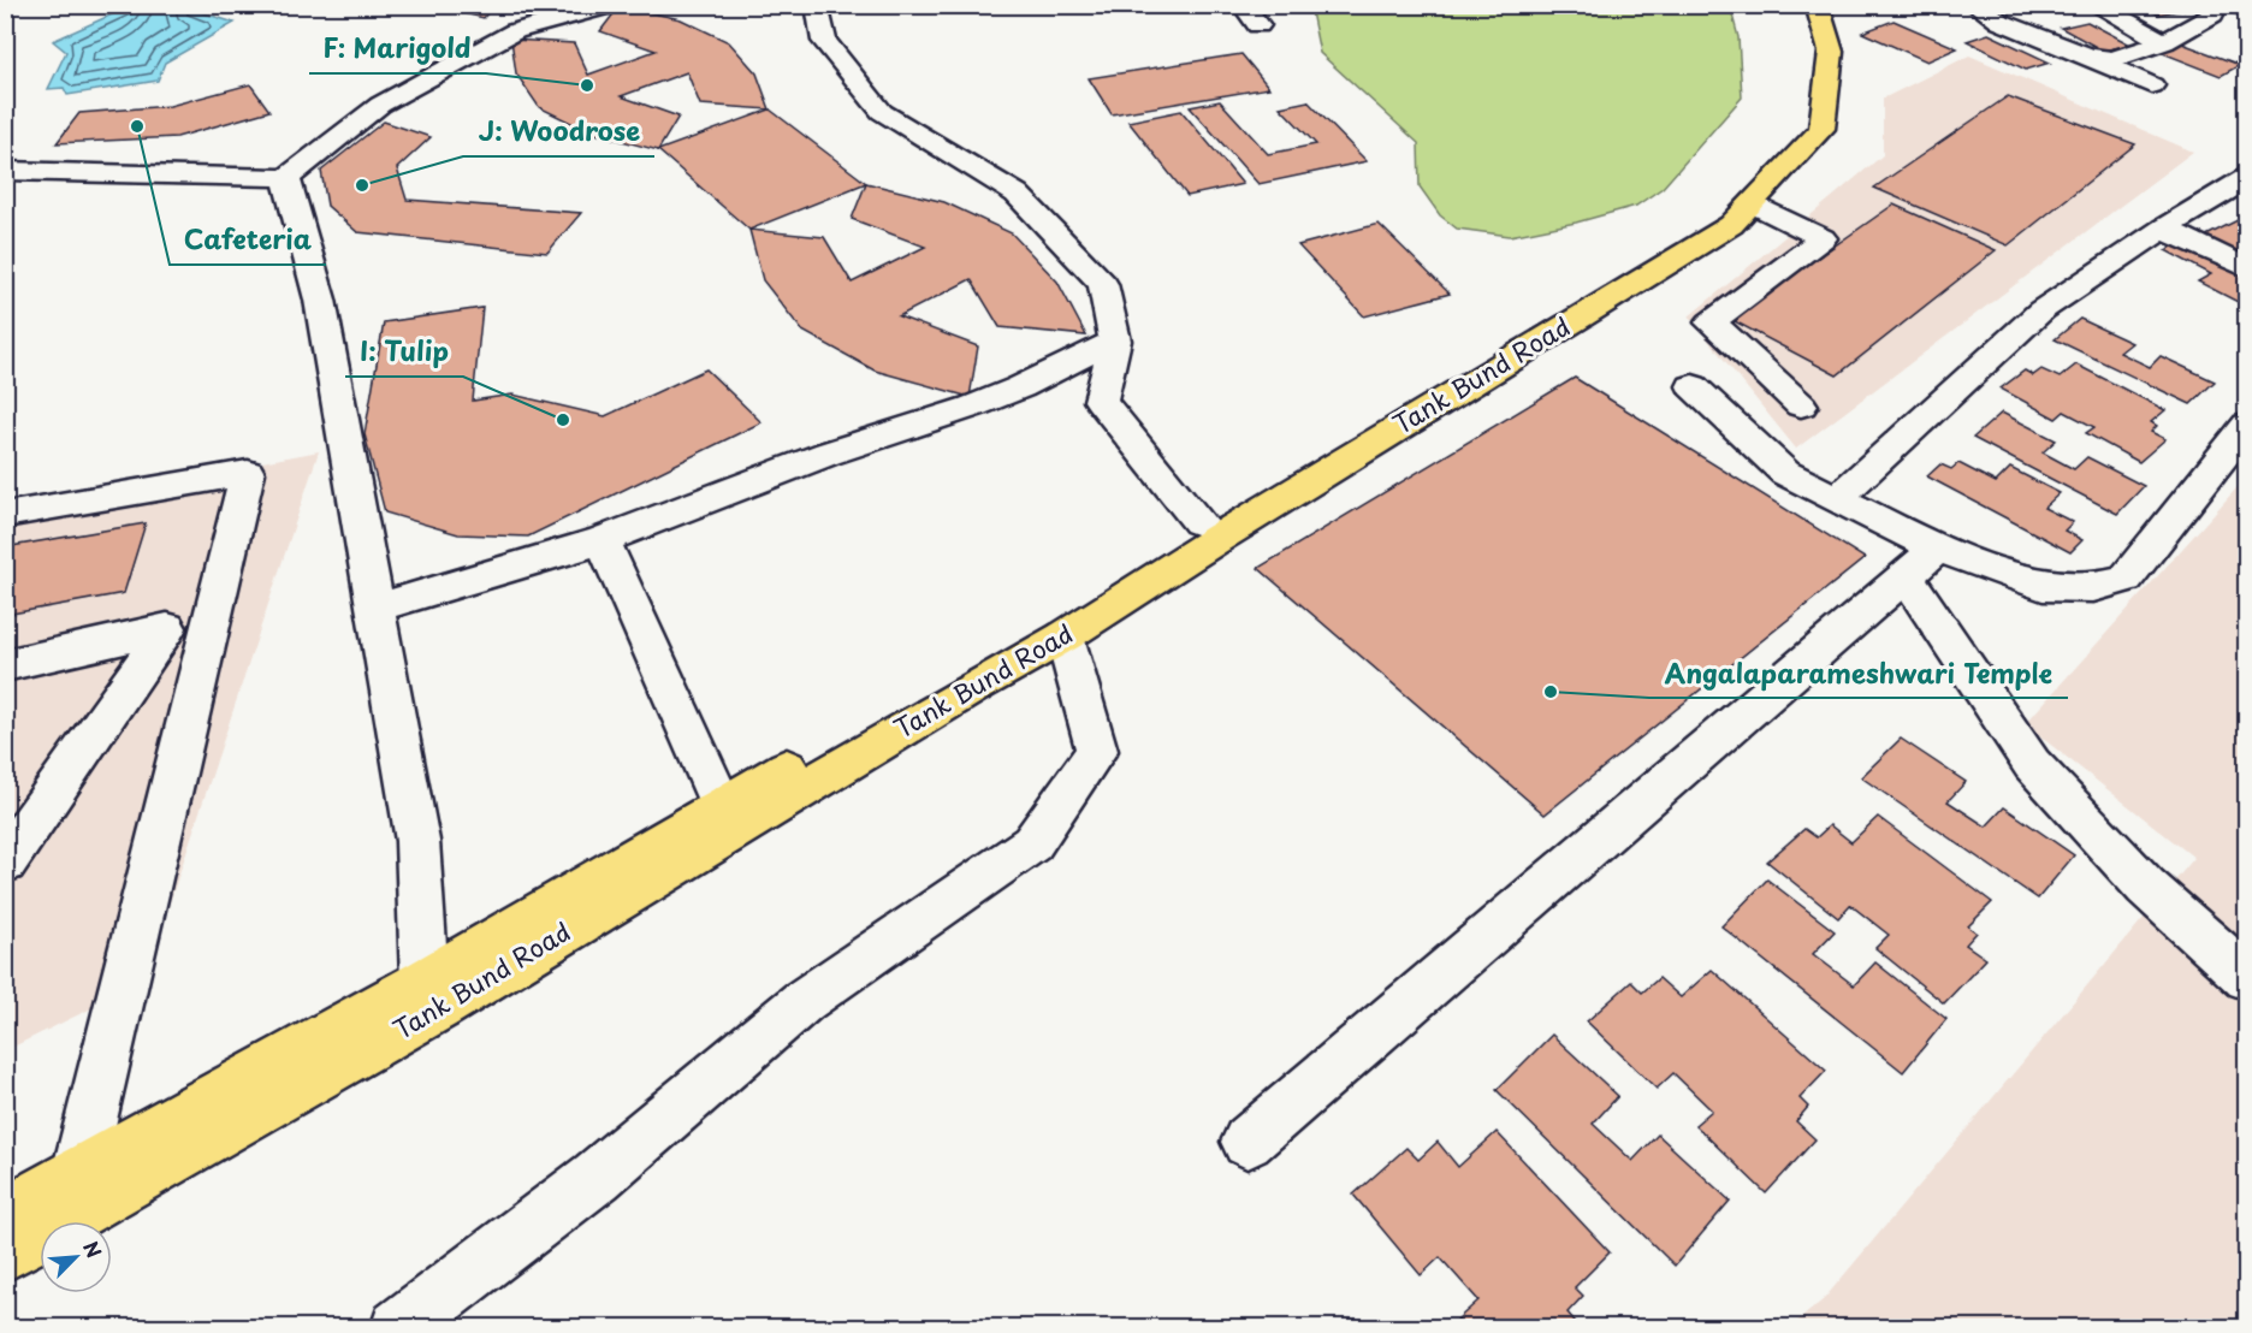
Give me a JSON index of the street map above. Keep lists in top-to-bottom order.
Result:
{
  "streets": {
    "main road": ["Tank Bund Road"]
  },
  "places": [
    "F: Marigold",
    "Cafeteria",
    "J: Woodrose",
    "I: Tulip",
    "Angalaparameshwari Temple"
  ],
  "north": "top right"
}
